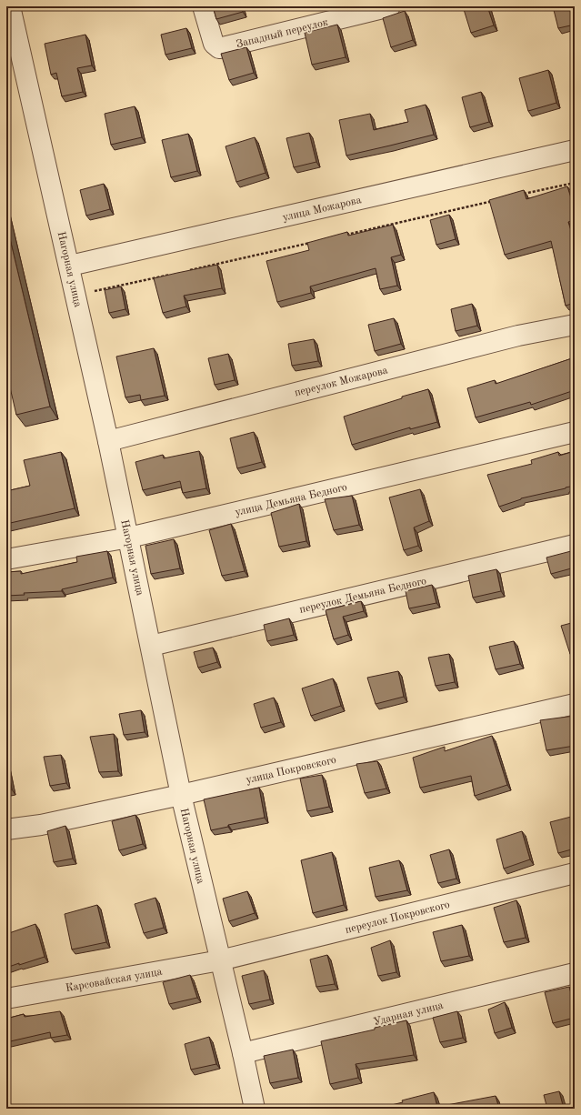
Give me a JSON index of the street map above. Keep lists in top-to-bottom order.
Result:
{
  "streets": {
    "street": [
      "Западный переулок",
      "улица Можарова",
      "Нагорная улица",
      "переулок Можарова",
      "улица Демьяна Бедного",
      "переулок Демьяна Бедного",
      "улица Покровского",
      "переулок Покровского",
      "Карсовайская улица",
      "Ударная улица"
    ]
  },
  "crossings": [
    ["улица Можарова", "Нагорная улица"],
    ["Нагорная улица", "переулок Можарова"],
    ["Нагорная улица", "улица Демьяна Бедного"],
    ["Нагорная улица", "переулок Демьяна Бедного"],
    ["Нагорная улица", "улица Покровского"],
    ["Нагорная улица", "переулок Покровского"],
    ["Нагорная улица", "Карсовайская улица"],
    ["Нагорная улица", "Ударная улица"],
    ["переулок Покровского", "Карсовайская улица"]
  ]
}
